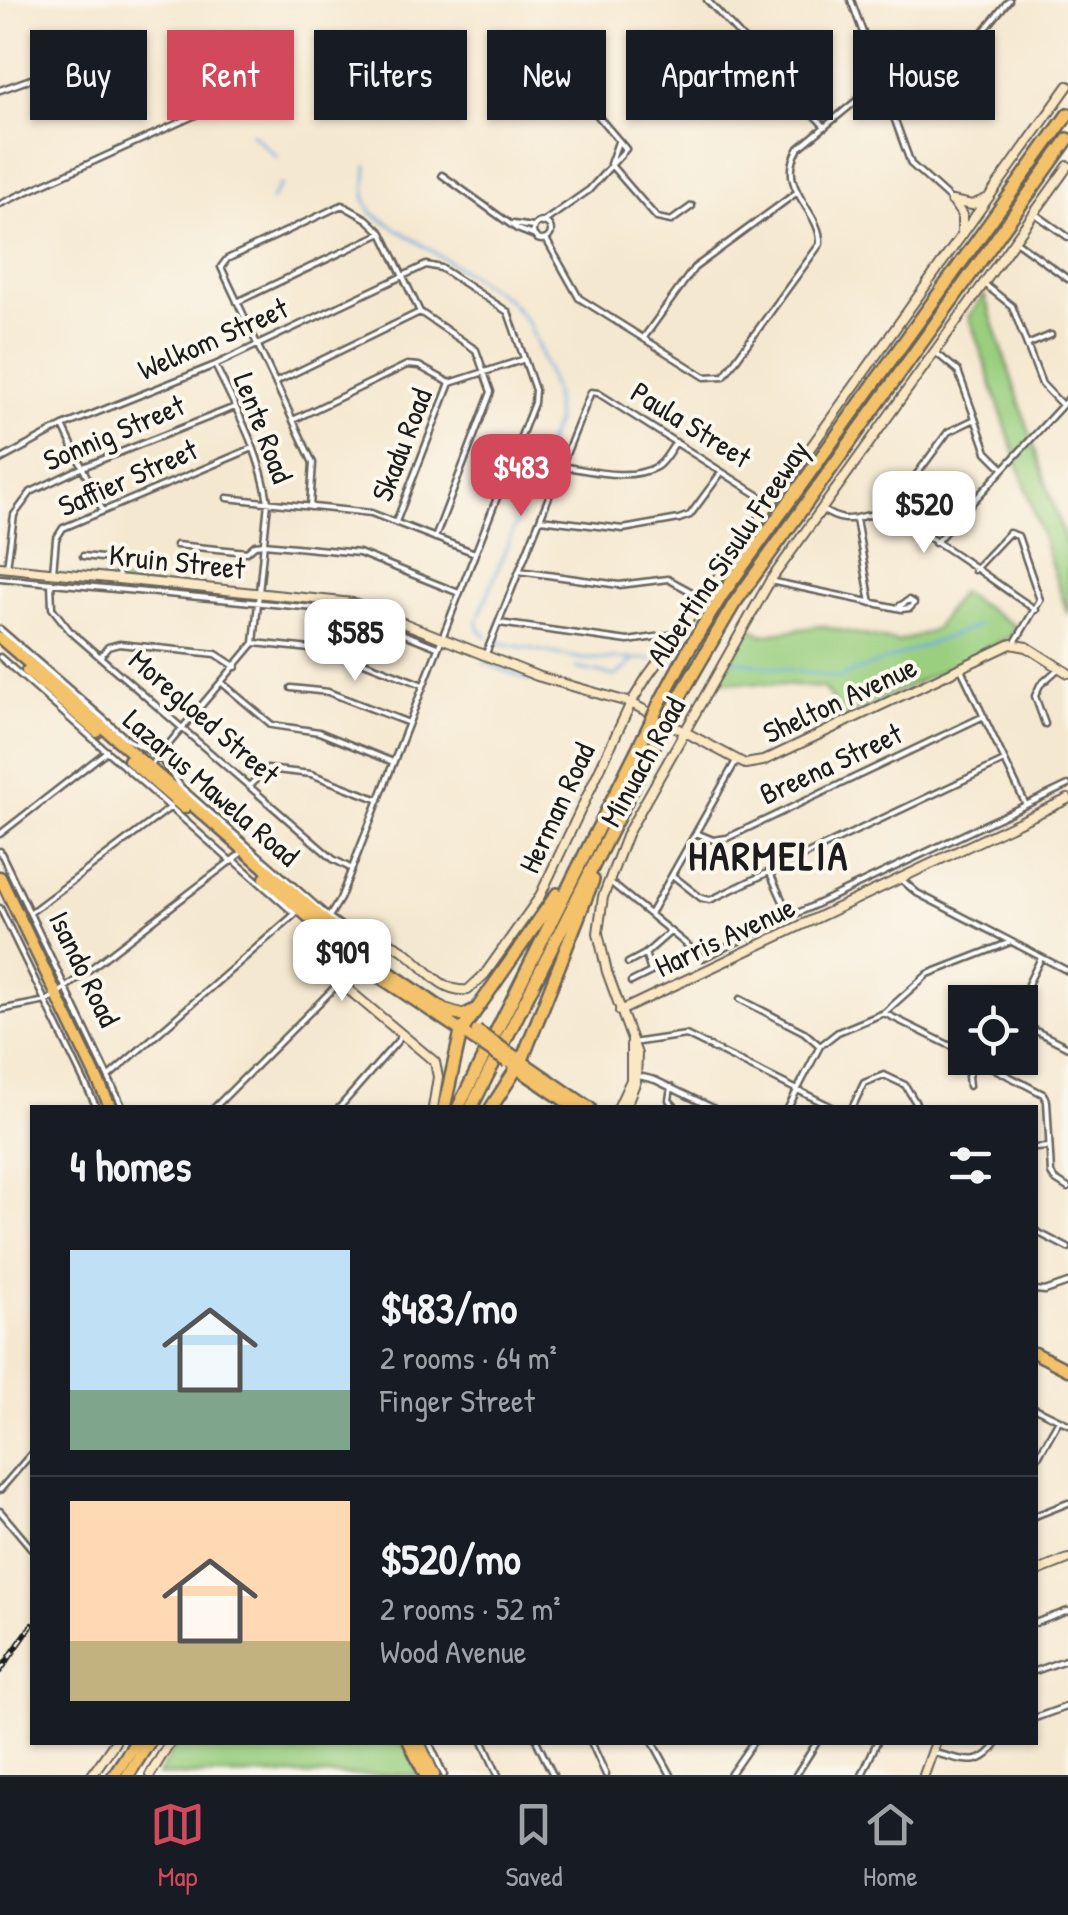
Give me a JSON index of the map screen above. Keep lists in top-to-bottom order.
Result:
{
  "streets": {
    "highway": ["Albertina Sisulu Freeway"],
    "main road": [
      "Kruin Street",
      "Shelton Avenue",
      "Minuach Road",
      "Lazarus Mawela Road",
      "Herman Road",
      "Harris Avenue",
      "Isando Road"
    ],
    "street": [
      "Welkom Street",
      "Paula Street",
      "Lente Road",
      "Sonnig Street",
      "Skadu Road",
      "Saffier Street",
      "Moregloed Street",
      "Breena Street"
    ]
  },
  "crossings": [
    ["Welkom Street", "Lente Road"],
    ["Paula Street", "Herman Road"],
    ["Lente Road", "Sonnig Street"],
    ["Lente Road", "Saffier Street"],
    ["Lente Road", "Kruin Street"],
    ["Sonnig Street", "Kruin Street"],
    ["Saffier Street", "Kruin Street"],
    ["Kruin Street", "Shelton Avenue"],
    ["Kruin Street", "Moregloed Street"],
    ["Kruin Street", "Herman Road"],
    ["Shelton Avenue", "Minuach Road"],
    ["Shelton Avenue", "Herman Road"],
    ["Minuach Road", "Harris Avenue"],
    ["Lazarus Mawela Road", "Herman Road"]
  ],
  "districts": ["HARMELIA"],
  "page": {
    "chip": [
      "Buy",
      "Rent",
      "Filters",
      "New",
      "Apartment",
      "House"
    ],
    "price": [
      "$483",
      "$520",
      "$585",
      "$909"
    ],
    "heading": "4 homes",
    "list": [
      {
        "name": "$483/mo",
        "note": "2 rooms · 64 m² · Finger Street"
      },
      {
        "name": "$520/mo",
        "note": "2 rooms · 52 m² · Wood Avenue"
      }
    ],
    "tabs": ["Map", "Saved", "Home"]
  }
}
